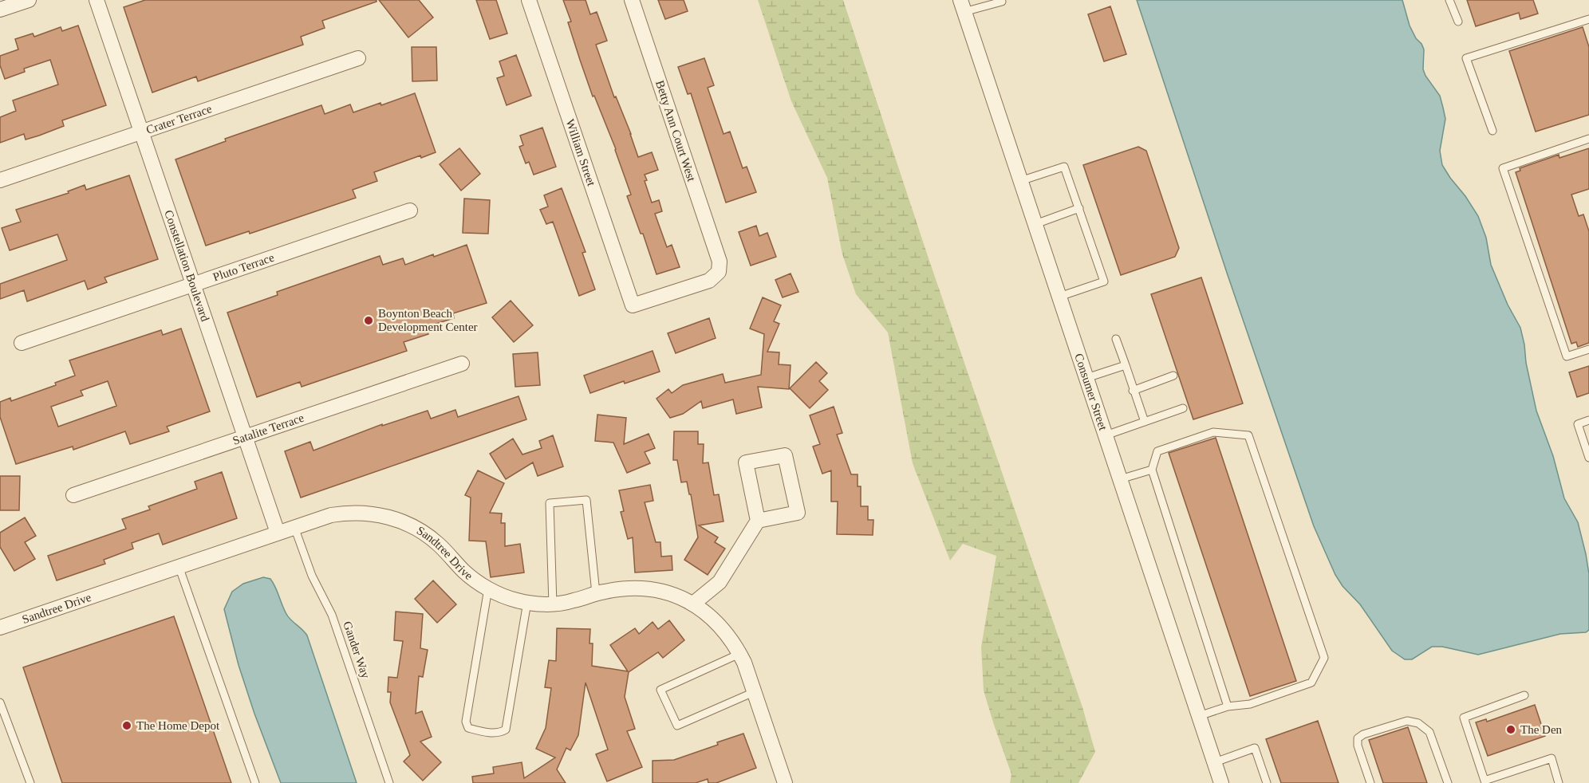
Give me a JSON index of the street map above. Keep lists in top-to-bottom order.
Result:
{
  "streets": {
    "street": [
      "Crater Terrace",
      "Betty Ann Court West",
      "William Street",
      "Constellation Boulevard",
      "Pluto Terrace",
      "Consumer Street",
      "Satalite Terrace",
      "Sandtree Drive"
    ],
    "lane": ["Gander Way"]
  },
  "crossings": [
    ["Crater Terrace", "Constellation Boulevard"],
    ["Betty Ann Court West", "William Street"],
    ["Constellation Boulevard", "Pluto Terrace"],
    ["Constellation Boulevard", "Satalite Terrace"],
    ["Constellation Boulevard", "Sandtree Drive"],
    ["Sandtree Drive", "Gander Way"]
  ],
  "places": ["Boynton Beach Development Center", "The Home Depot", "The Den"]
}
